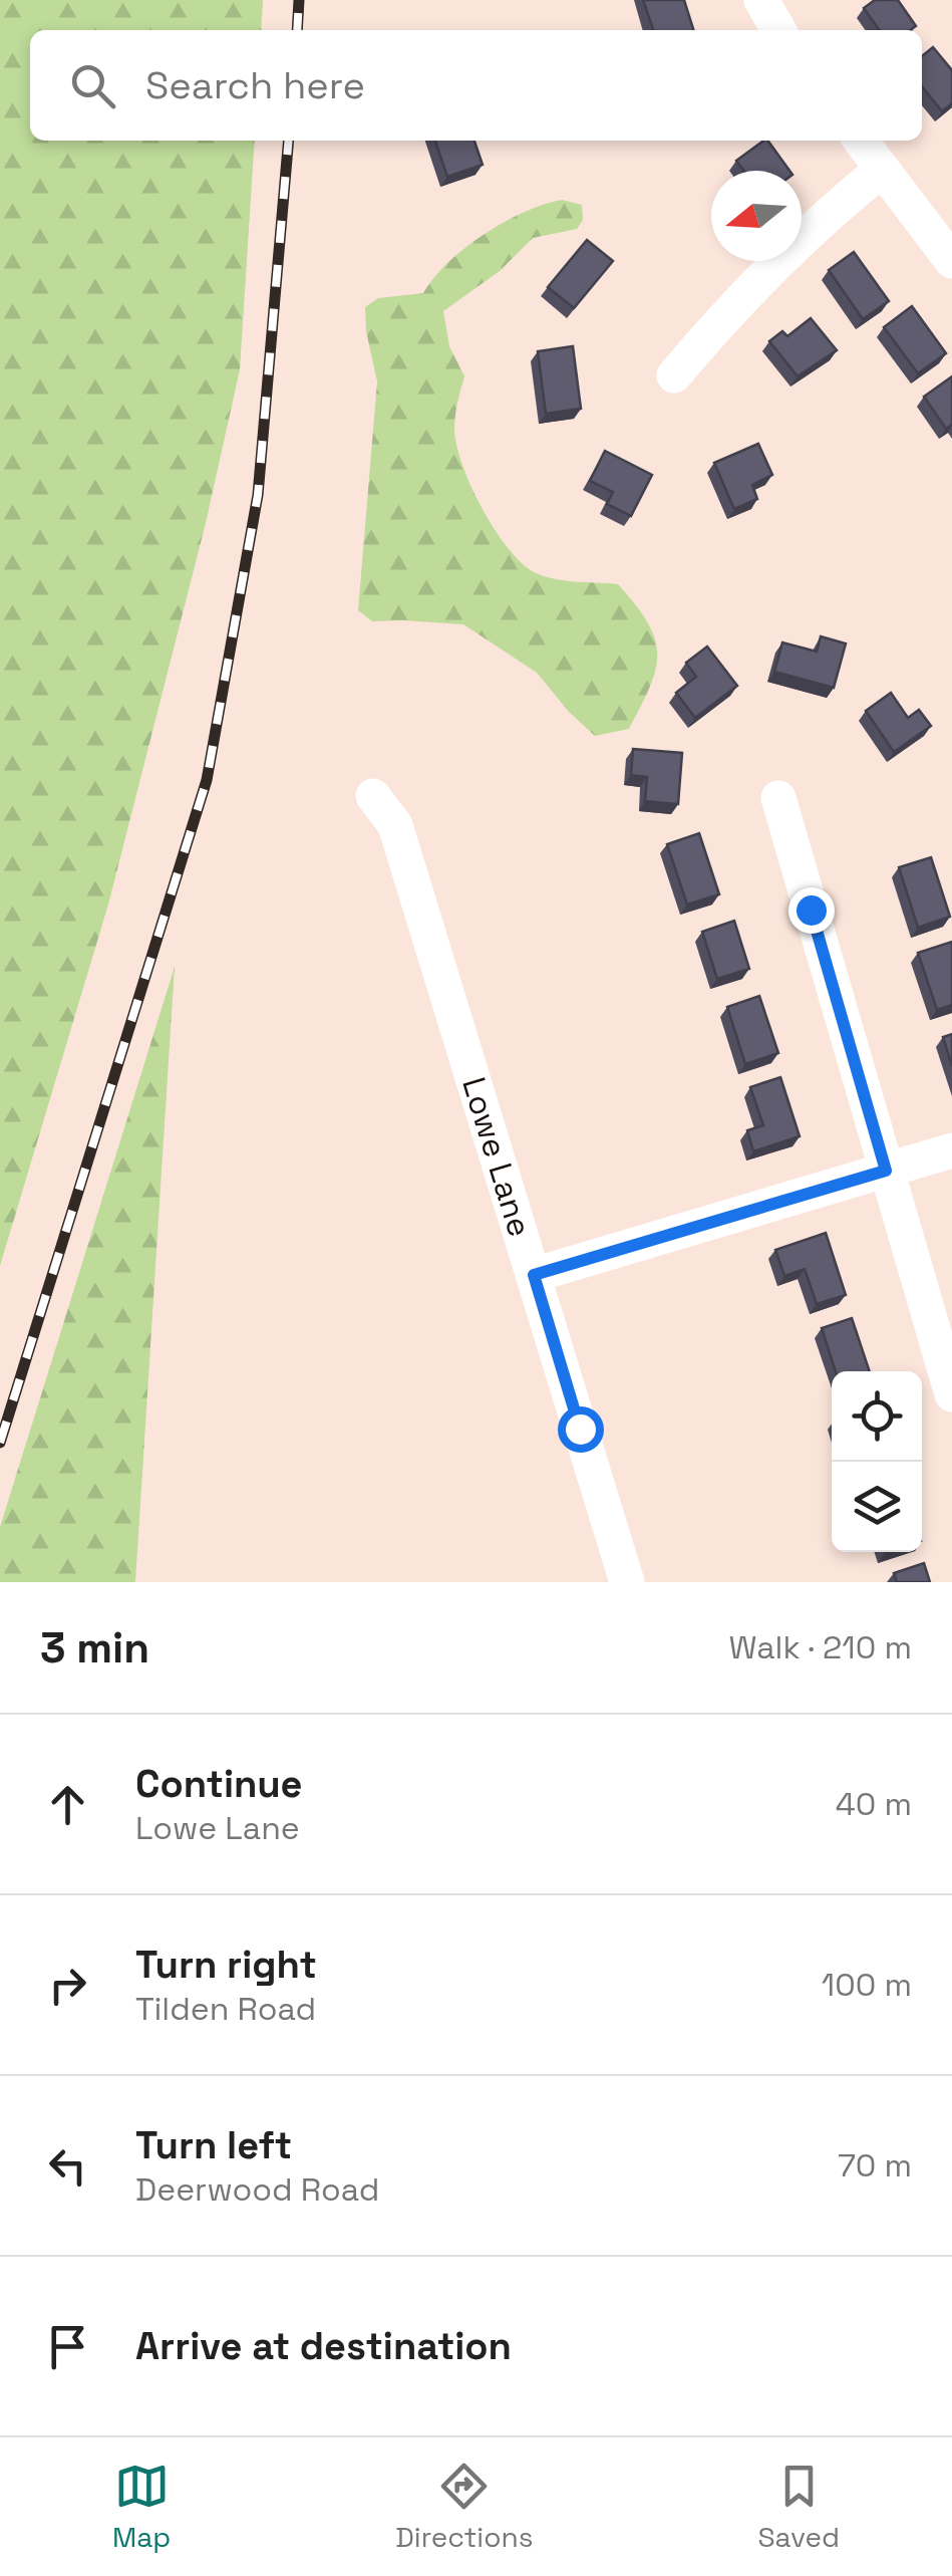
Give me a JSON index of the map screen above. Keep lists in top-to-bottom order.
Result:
{
  "streets": {
    "street": ["Lowe Lane"]
  },
  "north": "left",
  "page": {
    "search": "Search here",
    "heading": ["3 min", "Walk · 210 m"],
    "list": [
      ["Continue", "Lowe Lane", "40 m"],
      ["Turn right", "Tilden Road", "100 m"],
      ["Turn left", "Deerwood Road", "70 m"],
      "Arrive at destination"
    ],
    "nav": ["Map", "Directions", "Saved"]
  }
}
